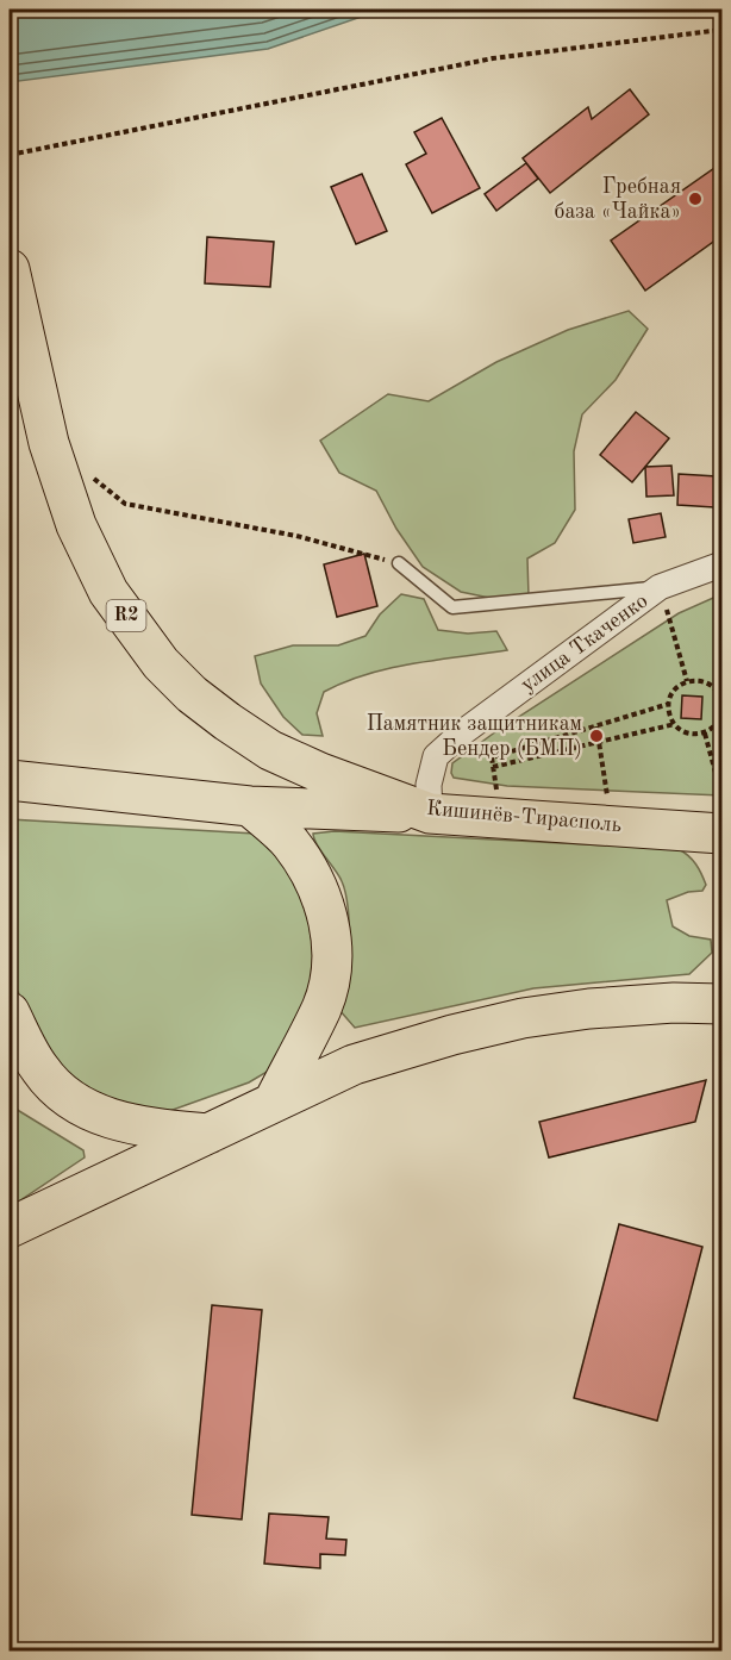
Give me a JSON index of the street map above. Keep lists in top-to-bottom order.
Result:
{
  "streets": {
    "main road": ["R2", "Кишинёв-Тирасполь"],
    "street": ["улица Ткаченко"]
  },
  "crossings": [
    ["R2", "улица Ткаченко"],
    ["R2", "Кишинёв-Тирасполь"],
    ["улица Ткаченко", "Кишинёв-Тирасполь"]
  ],
  "places": ["Гребная база «Чайка»", "Памятник защитникам Бендер (БМП)"]
}
